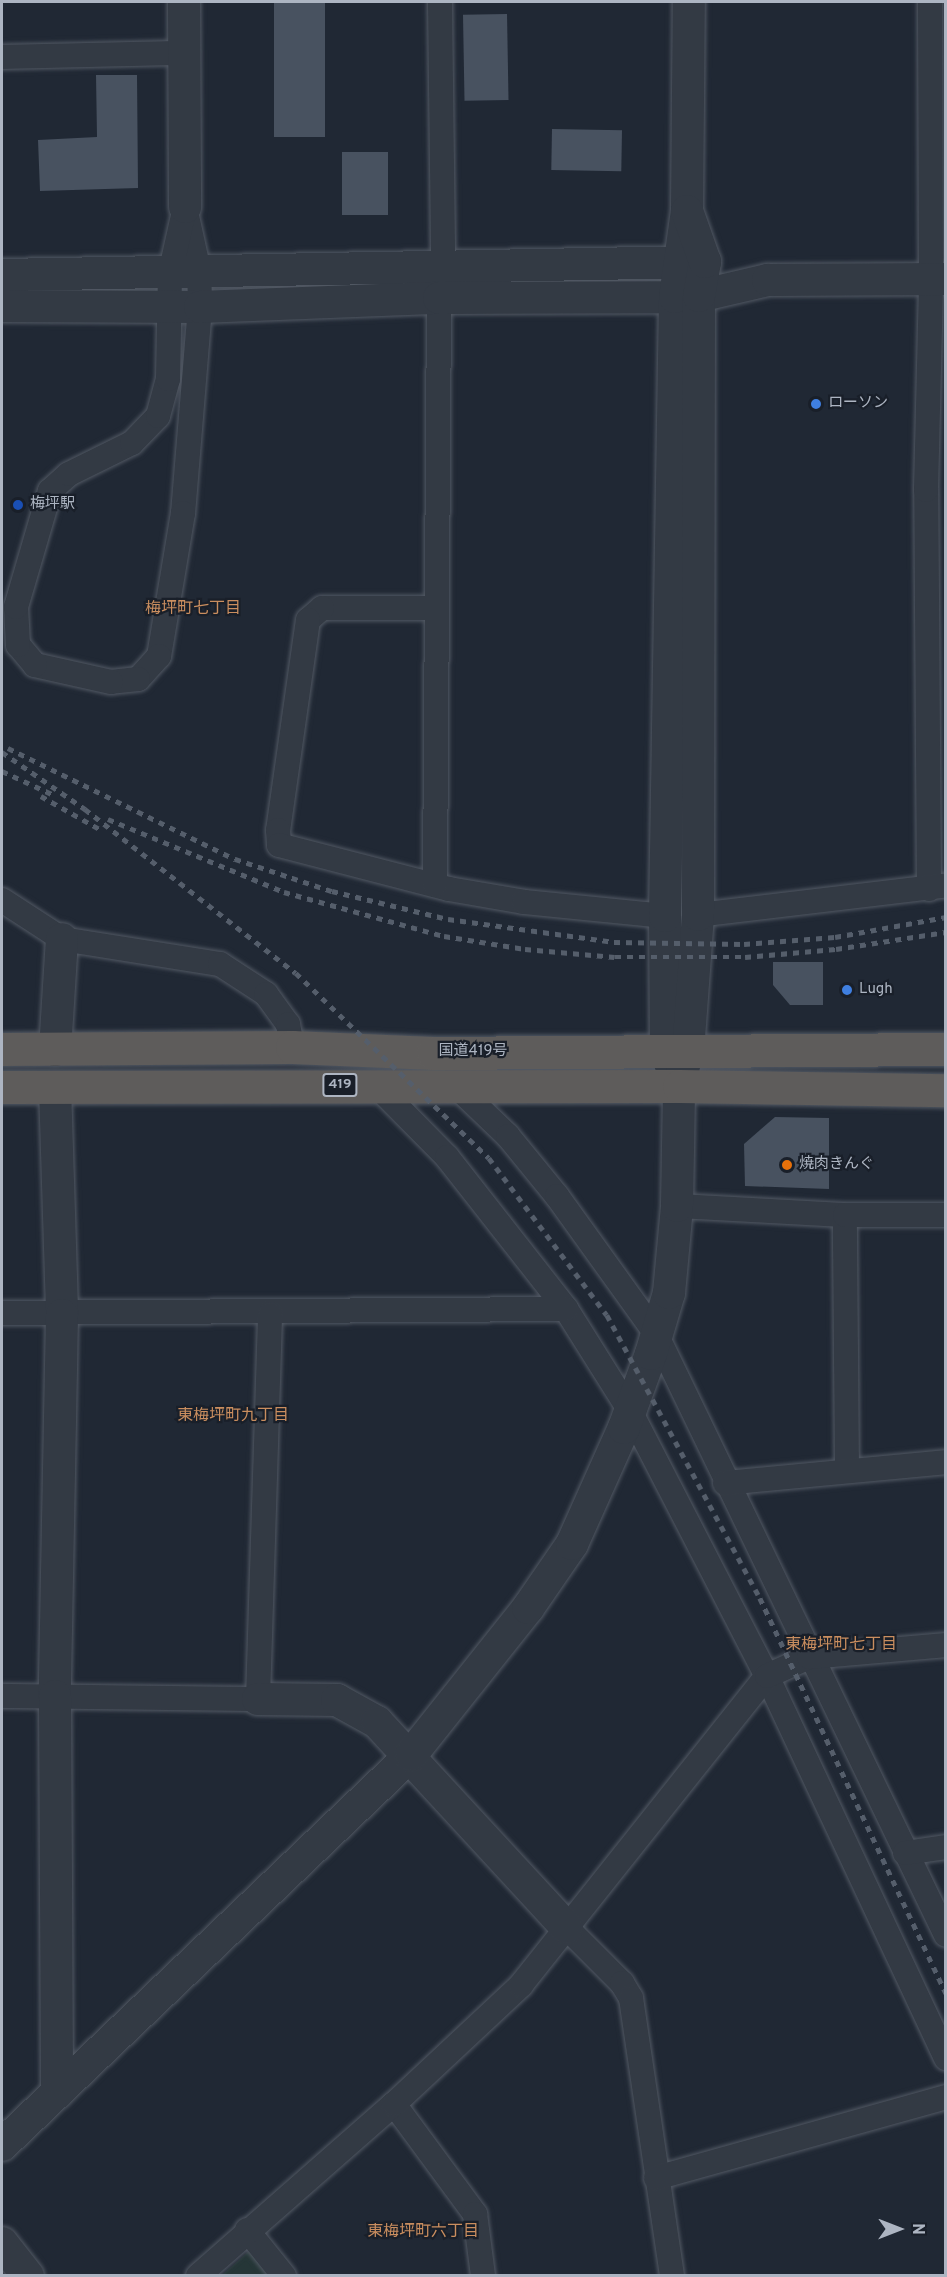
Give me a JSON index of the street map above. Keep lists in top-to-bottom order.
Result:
{
  "streets": {
    "highway": ["国道419号", "419"]
  },
  "districts": [
    "梅坪町七丁目",
    "東梅坪町九丁目",
    "東梅坪町七丁目",
    "東梅坪町六丁目"
  ],
  "places": [
    "ローソン",
    "梅坪駅",
    "Lugh",
    "焼肉きんぐ"
  ],
  "north": "right"
}
